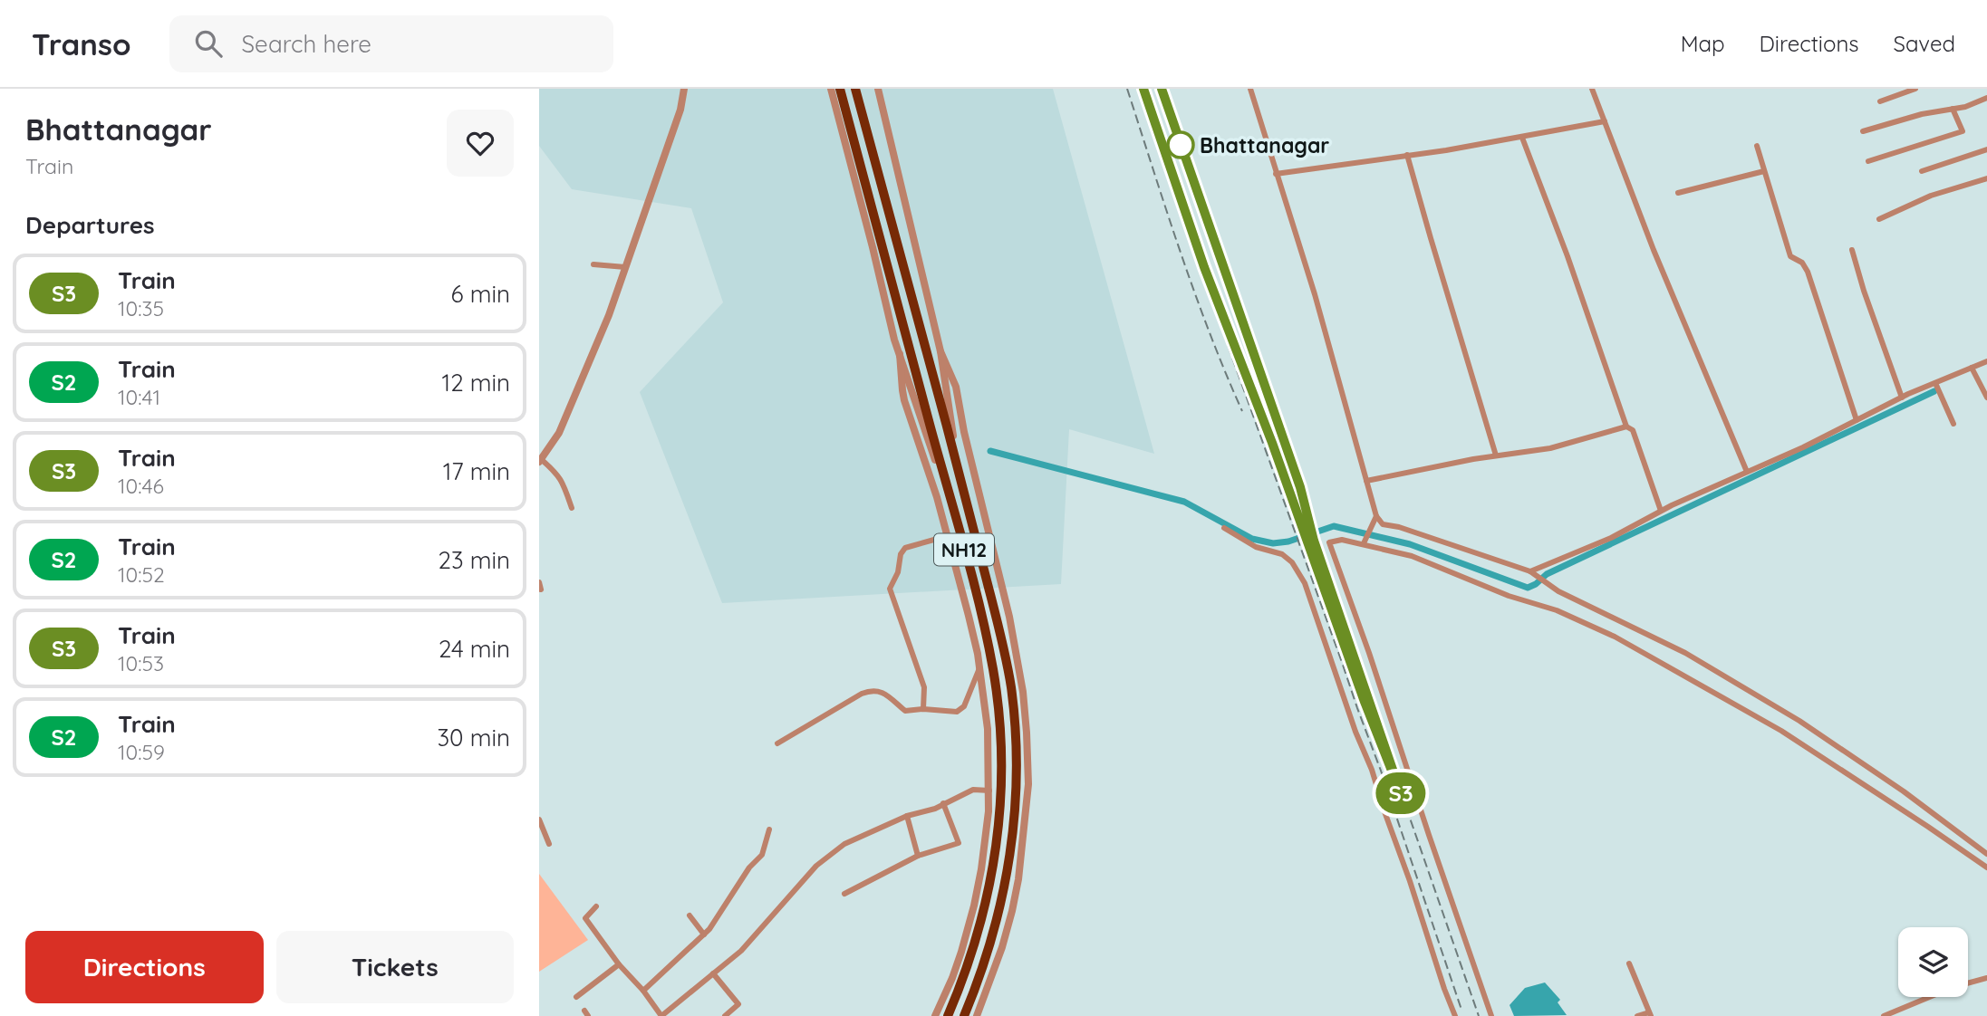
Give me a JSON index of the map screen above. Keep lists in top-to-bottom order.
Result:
{
  "streets": {
    "highway": ["NH12"]
  },
  "places": ["Bhattanagar"],
  "page": {
    "header": "Transo",
    "search": "Search here",
    "nav": ["Map", "Directions", "Saved"],
    "heading": [
      ["Bhattanagar", "Train"],
      "Departures"
    ],
    "on_map": "S3",
    "list": [
      {
        "mark": "S3",
        "name": "Train",
        "note": "10:35",
        "value": "6 min"
      },
      {
        "mark": "S2",
        "name": "Train",
        "note": "10:41",
        "value": "12 min"
      },
      {
        "mark": "S3",
        "name": "Train",
        "note": "10:46",
        "value": "17 min"
      },
      {
        "mark": "S2",
        "name": "Train",
        "note": "10:52",
        "value": "23 min"
      },
      {
        "mark": "S3",
        "name": "Train",
        "note": "10:53",
        "value": "24 min"
      },
      {
        "mark": "S2",
        "name": "Train",
        "note": "10:59",
        "value": "30 min"
      }
    ],
    "buttons": ["Directions", "Tickets"]
  }
}
